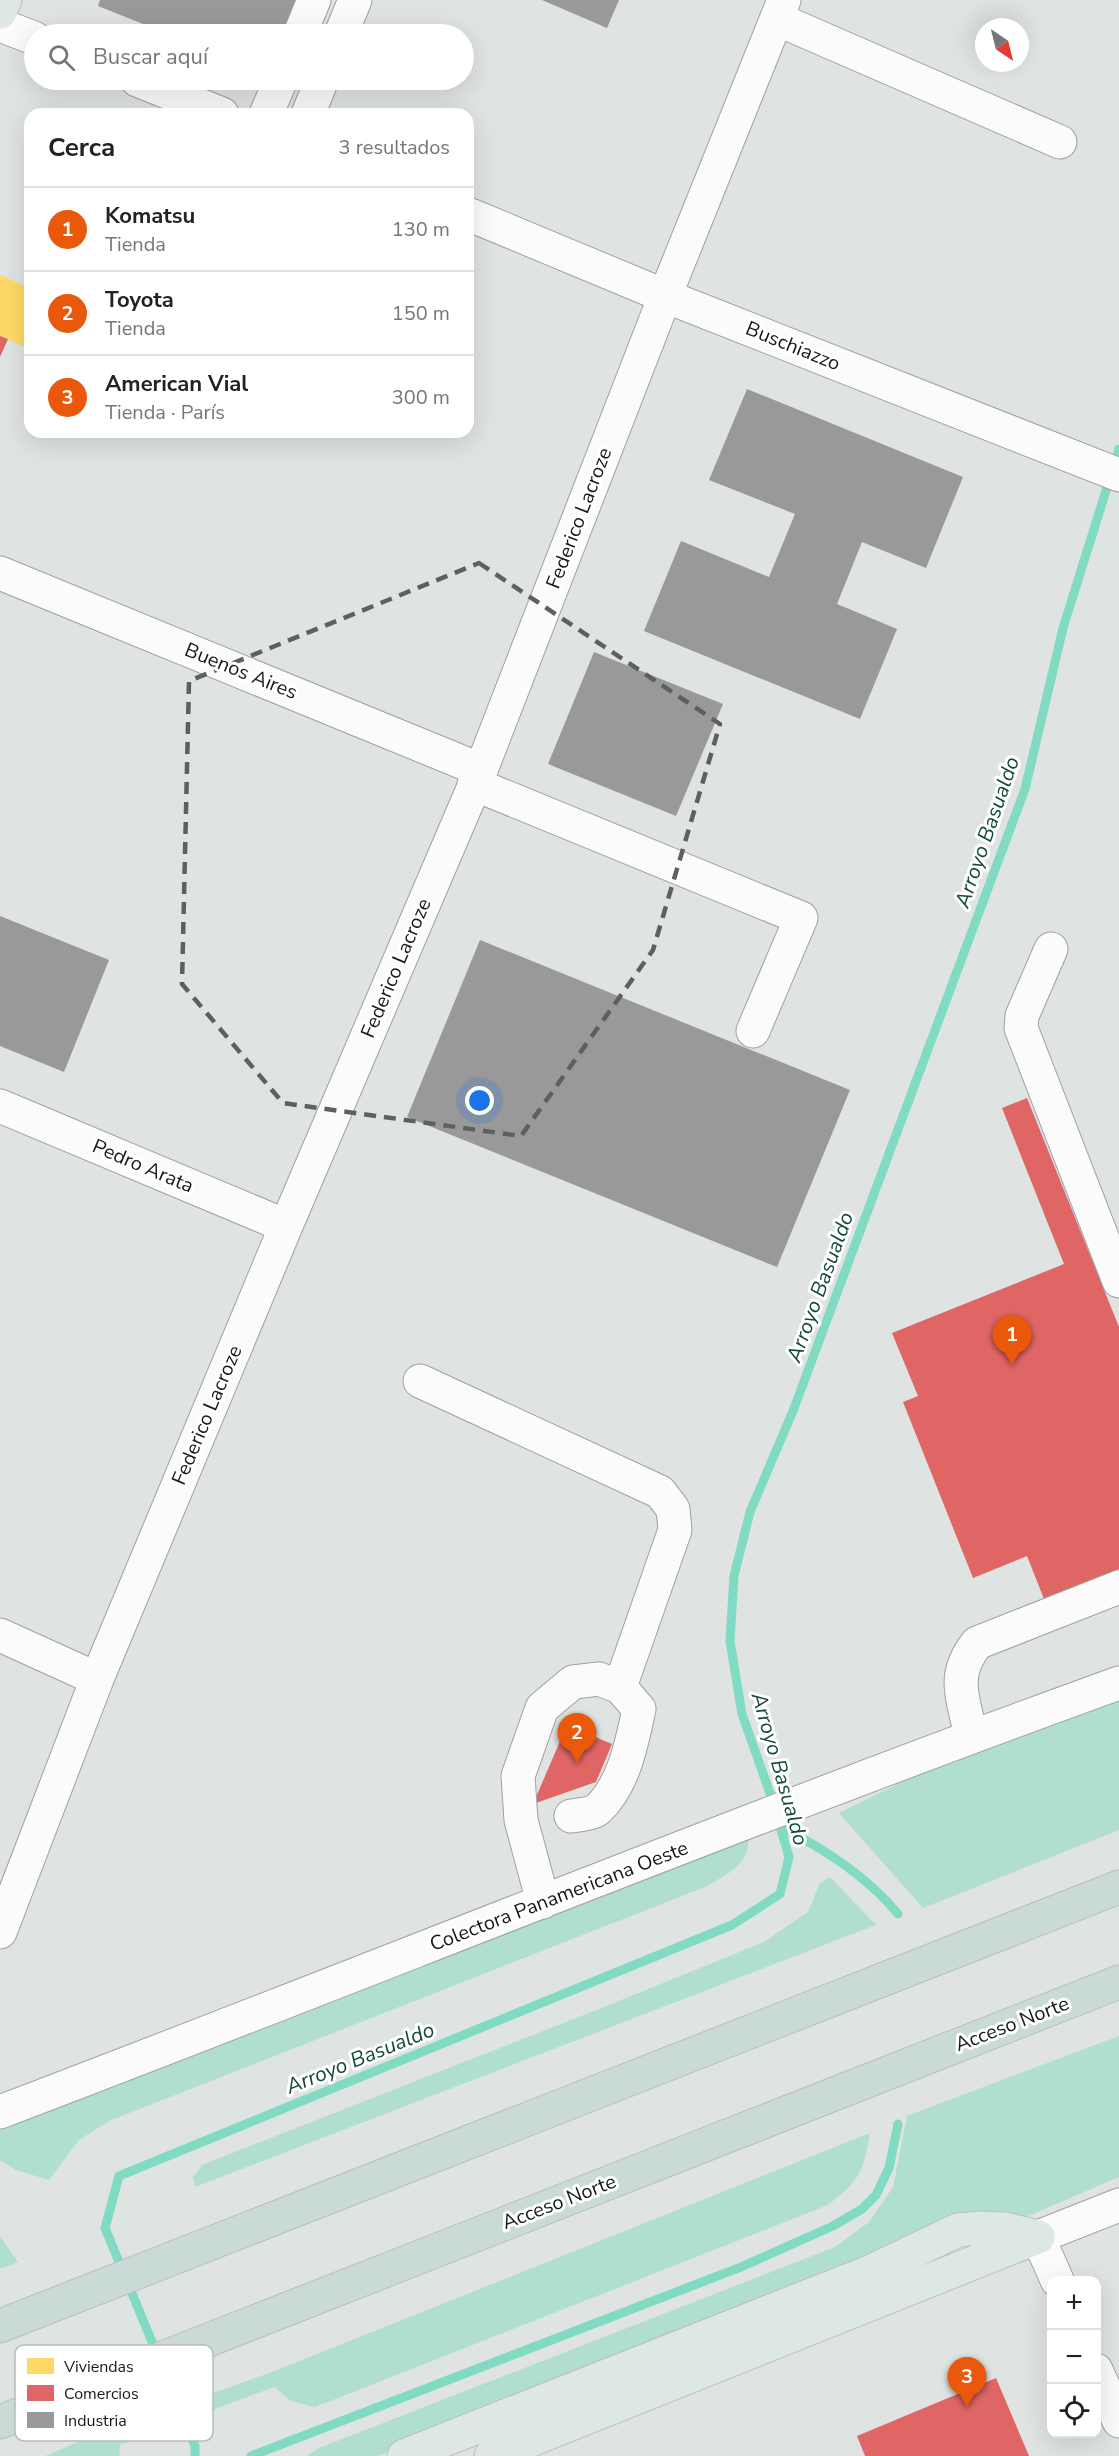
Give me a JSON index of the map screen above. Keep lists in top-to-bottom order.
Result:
{
  "streets": {
    "highway": ["Acceso Norte"],
    "street": [
      "Buschiazzo",
      "Federico Lacroze",
      "Buenos Aires",
      "Pedro Arata",
      "Colectora Panamericana Oeste"
    ]
  },
  "crossings": [
    ["Buschiazzo", "Federico Lacroze"],
    ["Federico Lacroze", "Buenos Aires"],
    ["Federico Lacroze", "Pedro Arata"]
  ],
  "water": ["Arroyo Basualdo"],
  "legend": ["Viviendas", "Comercios", "Industria"],
  "north": "bottom right",
  "page": {
    "search": "Buscar aquí",
    "heading": ["Cerca", "3 resultados"],
    "list": [
      {
        "mark": "1",
        "name": "Komatsu",
        "note": "Tienda",
        "value": "130 m"
      },
      {
        "mark": "2",
        "name": "Toyota",
        "note": "Tienda",
        "value": "150 m"
      },
      {
        "mark": "3",
        "name": "American Vial",
        "note": "Tienda · París",
        "value": "300 m"
      }
    ],
    "pins": ["1", "2", "3"],
    "map_buttons": ["+", "−"]
  }
}
